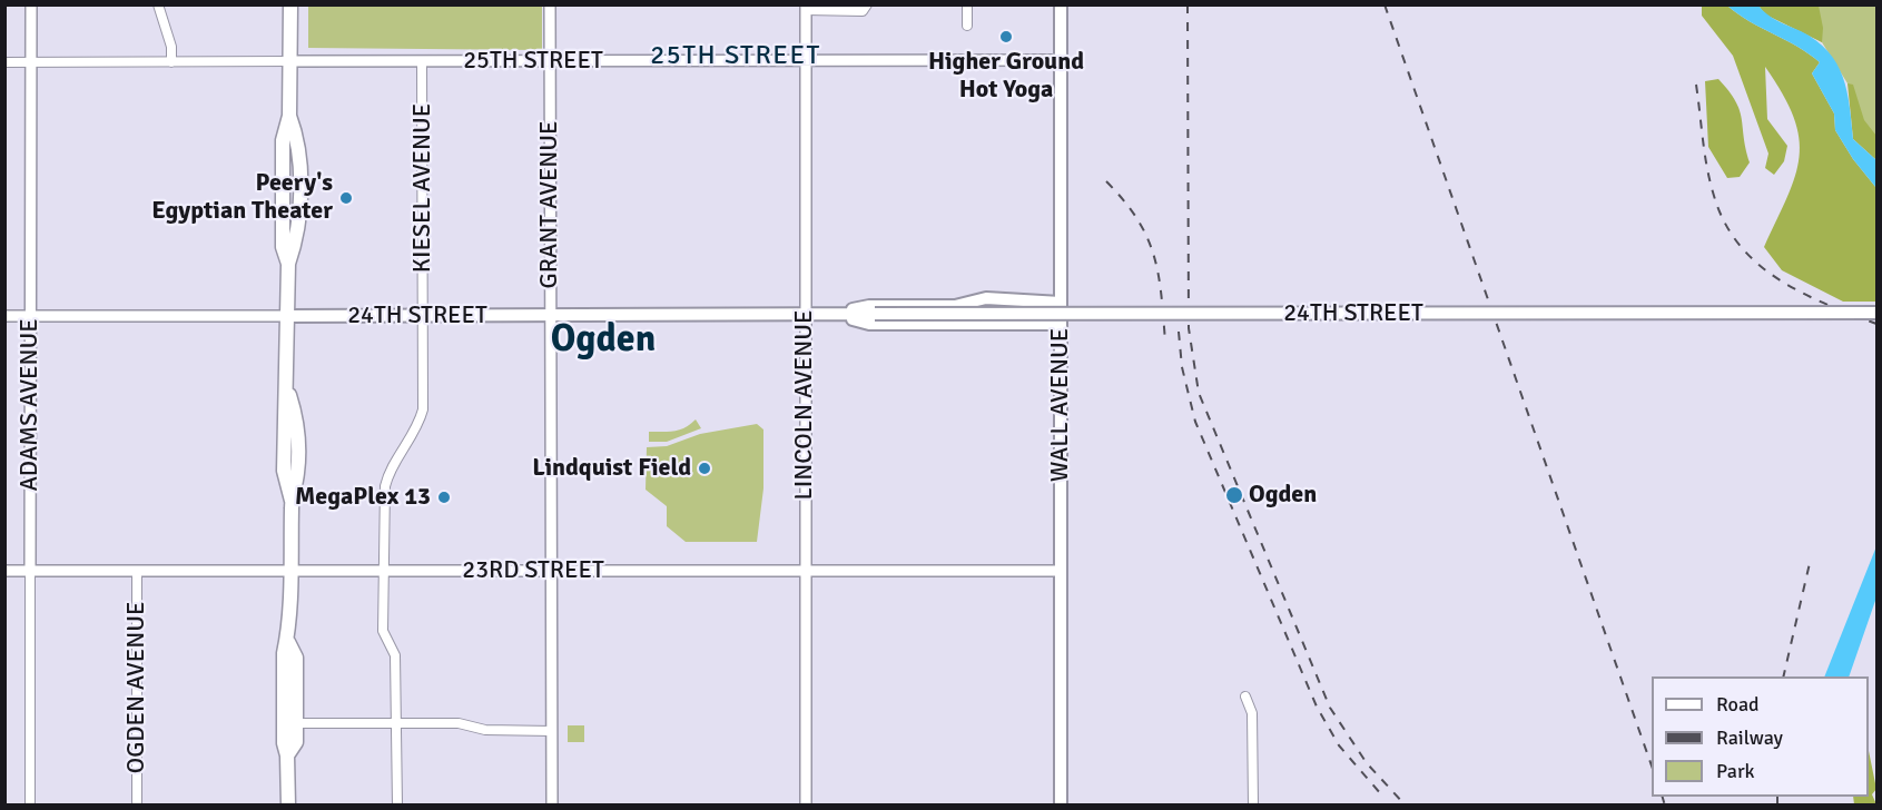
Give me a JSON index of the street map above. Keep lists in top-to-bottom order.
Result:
{
  "streets": {
    "main road": ["24TH STREET", "WALL AVENUE"],
    "street": [
      "25TH STREET",
      "KIESEL AVENUE",
      "GRANT AVENUE",
      "ADAMS AVENUE",
      "LINCOLN AVENUE",
      "23RD STREET",
      "OGDEN AVENUE"
    ]
  },
  "crossings": [
    ["25TH STREET", "KIESEL AVENUE"],
    ["25TH STREET", "GRANT AVENUE"],
    ["25TH STREET", "ADAMS AVENUE"],
    ["25TH STREET", "LINCOLN AVENUE"],
    ["25TH STREET", "WALL AVENUE"],
    ["KIESEL AVENUE", "24TH STREET"],
    ["KIESEL AVENUE", "23RD STREET"],
    ["GRANT AVENUE", "24TH STREET"],
    ["GRANT AVENUE", "23RD STREET"],
    ["24TH STREET", "ADAMS AVENUE"],
    ["24TH STREET", "LINCOLN AVENUE"],
    ["24TH STREET", "WALL AVENUE"],
    ["ADAMS AVENUE", "23RD STREET"],
    ["LINCOLN AVENUE", "23RD STREET"],
    ["WALL AVENUE", "23RD STREET"],
    ["23RD STREET", "OGDEN AVENUE"]
  ],
  "districts": ["25TH STREET", "Ogden"],
  "places": [
    "Higher Ground Hot Yoga",
    "Peery's Egyptian Theater",
    "Lindquist Field",
    "Ogden",
    "MegaPlex 13"
  ],
  "legend": ["Road", "Railway", "Park"]
}
